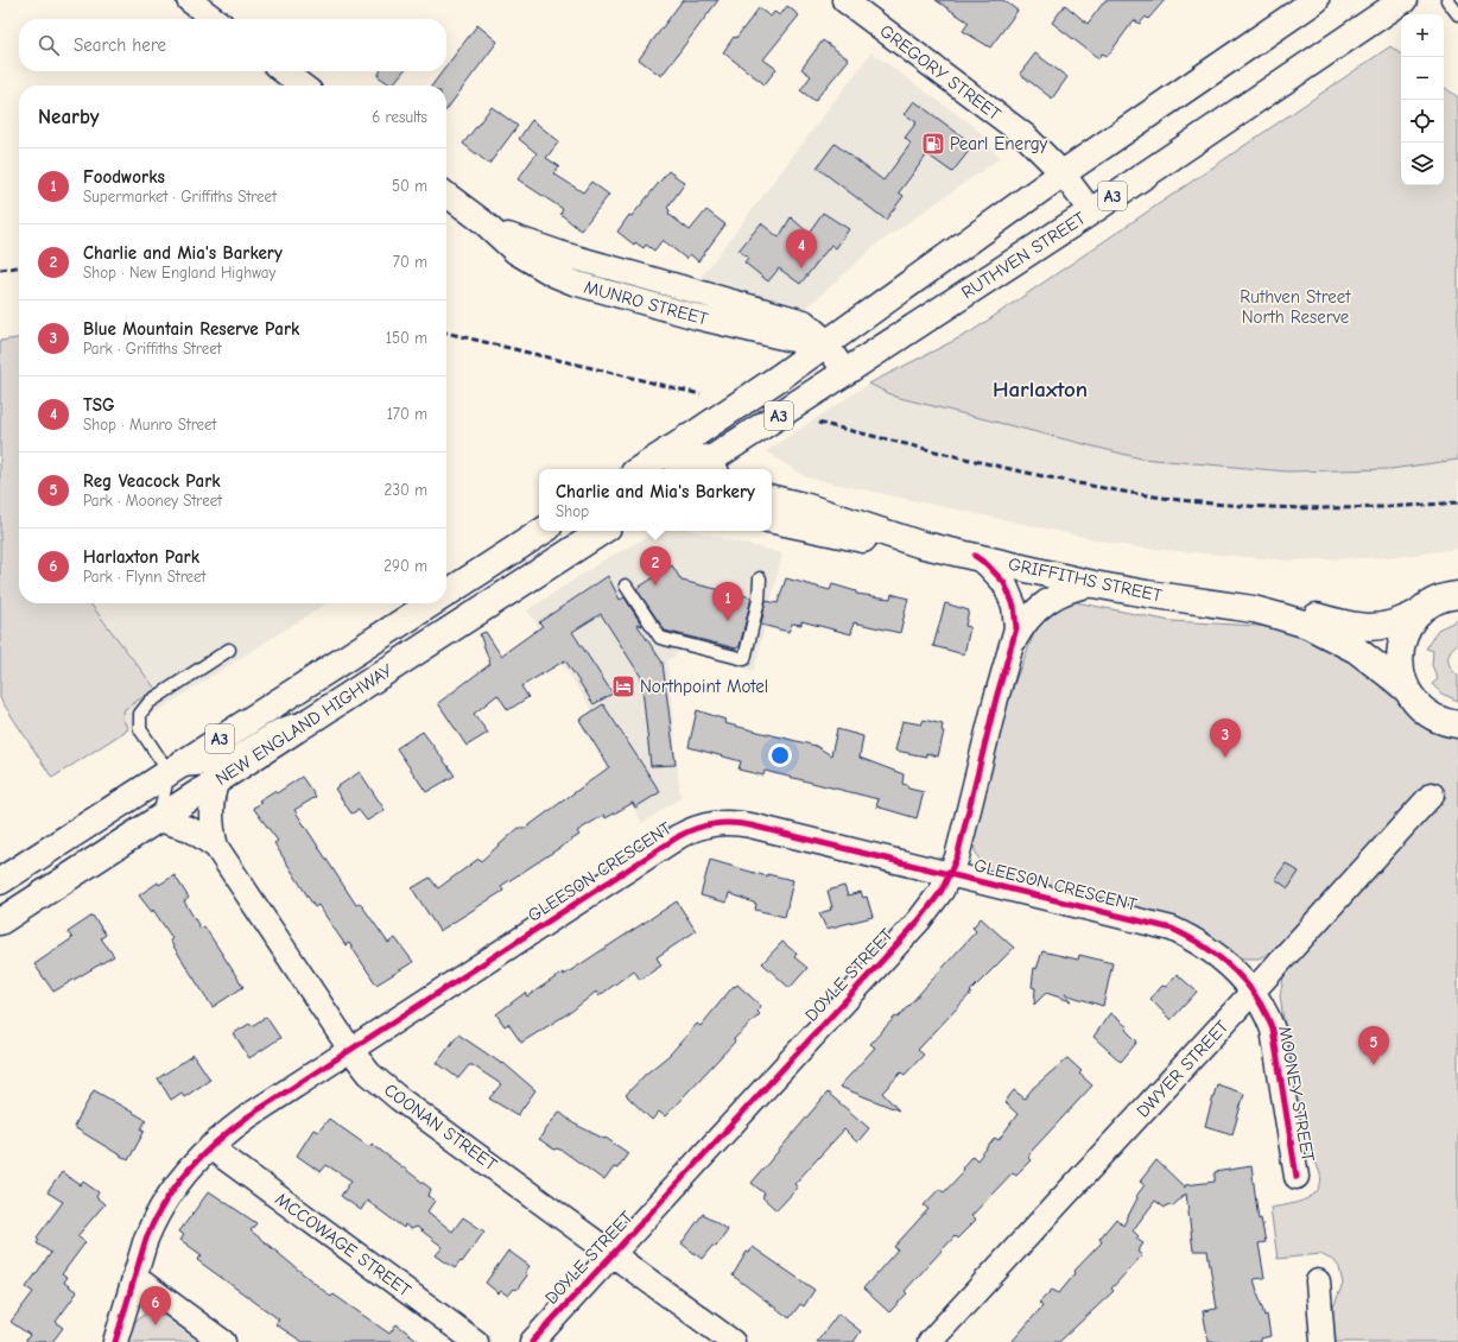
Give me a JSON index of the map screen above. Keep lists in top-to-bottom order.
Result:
{
  "streets": {
    "main road": [
      "A3",
      "RUTHVEN STREET",
      "GRIFFITHS STREET",
      "NEW ENGLAND HIGHWAY"
    ],
    "street": [
      "GREGORY STREET",
      "MUNRO STREET",
      "GLEESON CRESCENT",
      "DOYLE STREET",
      "DWYER STREET",
      "MOONEY STREET",
      "COONAN STREET",
      "MCCOWAGE STREET"
    ]
  },
  "crossings": [
    ["GREGORY STREET", "A3"],
    ["GREGORY STREET", "RUTHVEN STREET"],
    ["A3", "MUNRO STREET"],
    ["RUTHVEN STREET", "MUNRO STREET"],
    ["GRIFFITHS STREET", "DOYLE STREET"],
    ["NEW ENGLAND HIGHWAY", "COONAN STREET"],
    ["GLEESON CRESCENT", "DOYLE STREET"],
    ["GLEESON CRESCENT", "DWYER STREET"],
    ["GLEESON CRESCENT", "MOONEY STREET"],
    ["GLEESON CRESCENT", "COONAN STREET"],
    ["GLEESON CRESCENT", "MCCOWAGE STREET"],
    ["DOYLE STREET", "COONAN STREET"],
    ["DWYER STREET", "MOONEY STREET"]
  ],
  "districts": ["Harlaxton"],
  "parks": ["Ruthven Street North Reserve"],
  "places": {
    "fuel station": ["Pearl Energy"],
    "hotel": ["Northpoint Motel"]
  },
  "page": {
    "map_buttons": ["+", "−"],
    "search": "Search here",
    "heading": ["Nearby", "6 results"],
    "list": [
      {
        "mark": "1",
        "name": "Foodworks",
        "note": "Supermarket · Griffiths Street",
        "value": "50 m"
      },
      {
        "mark": "2",
        "name": "Charlie and Mia's Barkery",
        "note": "Shop · New England Highway",
        "value": "70 m"
      },
      {
        "mark": "3",
        "name": "Blue Mountain Reserve Park",
        "note": "Park · Griffiths Street",
        "value": "150 m"
      },
      {
        "mark": "4",
        "name": "TSG",
        "note": "Shop · Munro Street",
        "value": "170 m"
      },
      {
        "mark": "5",
        "name": "Reg Veacock Park",
        "note": "Park · Mooney Street",
        "value": "230 m"
      },
      {
        "mark": "6",
        "name": "Harlaxton Park",
        "note": "Park · Flynn Street",
        "value": "290 m"
      }
    ],
    "pins": [
      "4",
      "2",
      "1",
      "3",
      "5",
      "6"
    ],
    "popup": ["Charlie and Mia's Barkery", "Shop"]
  }
}
